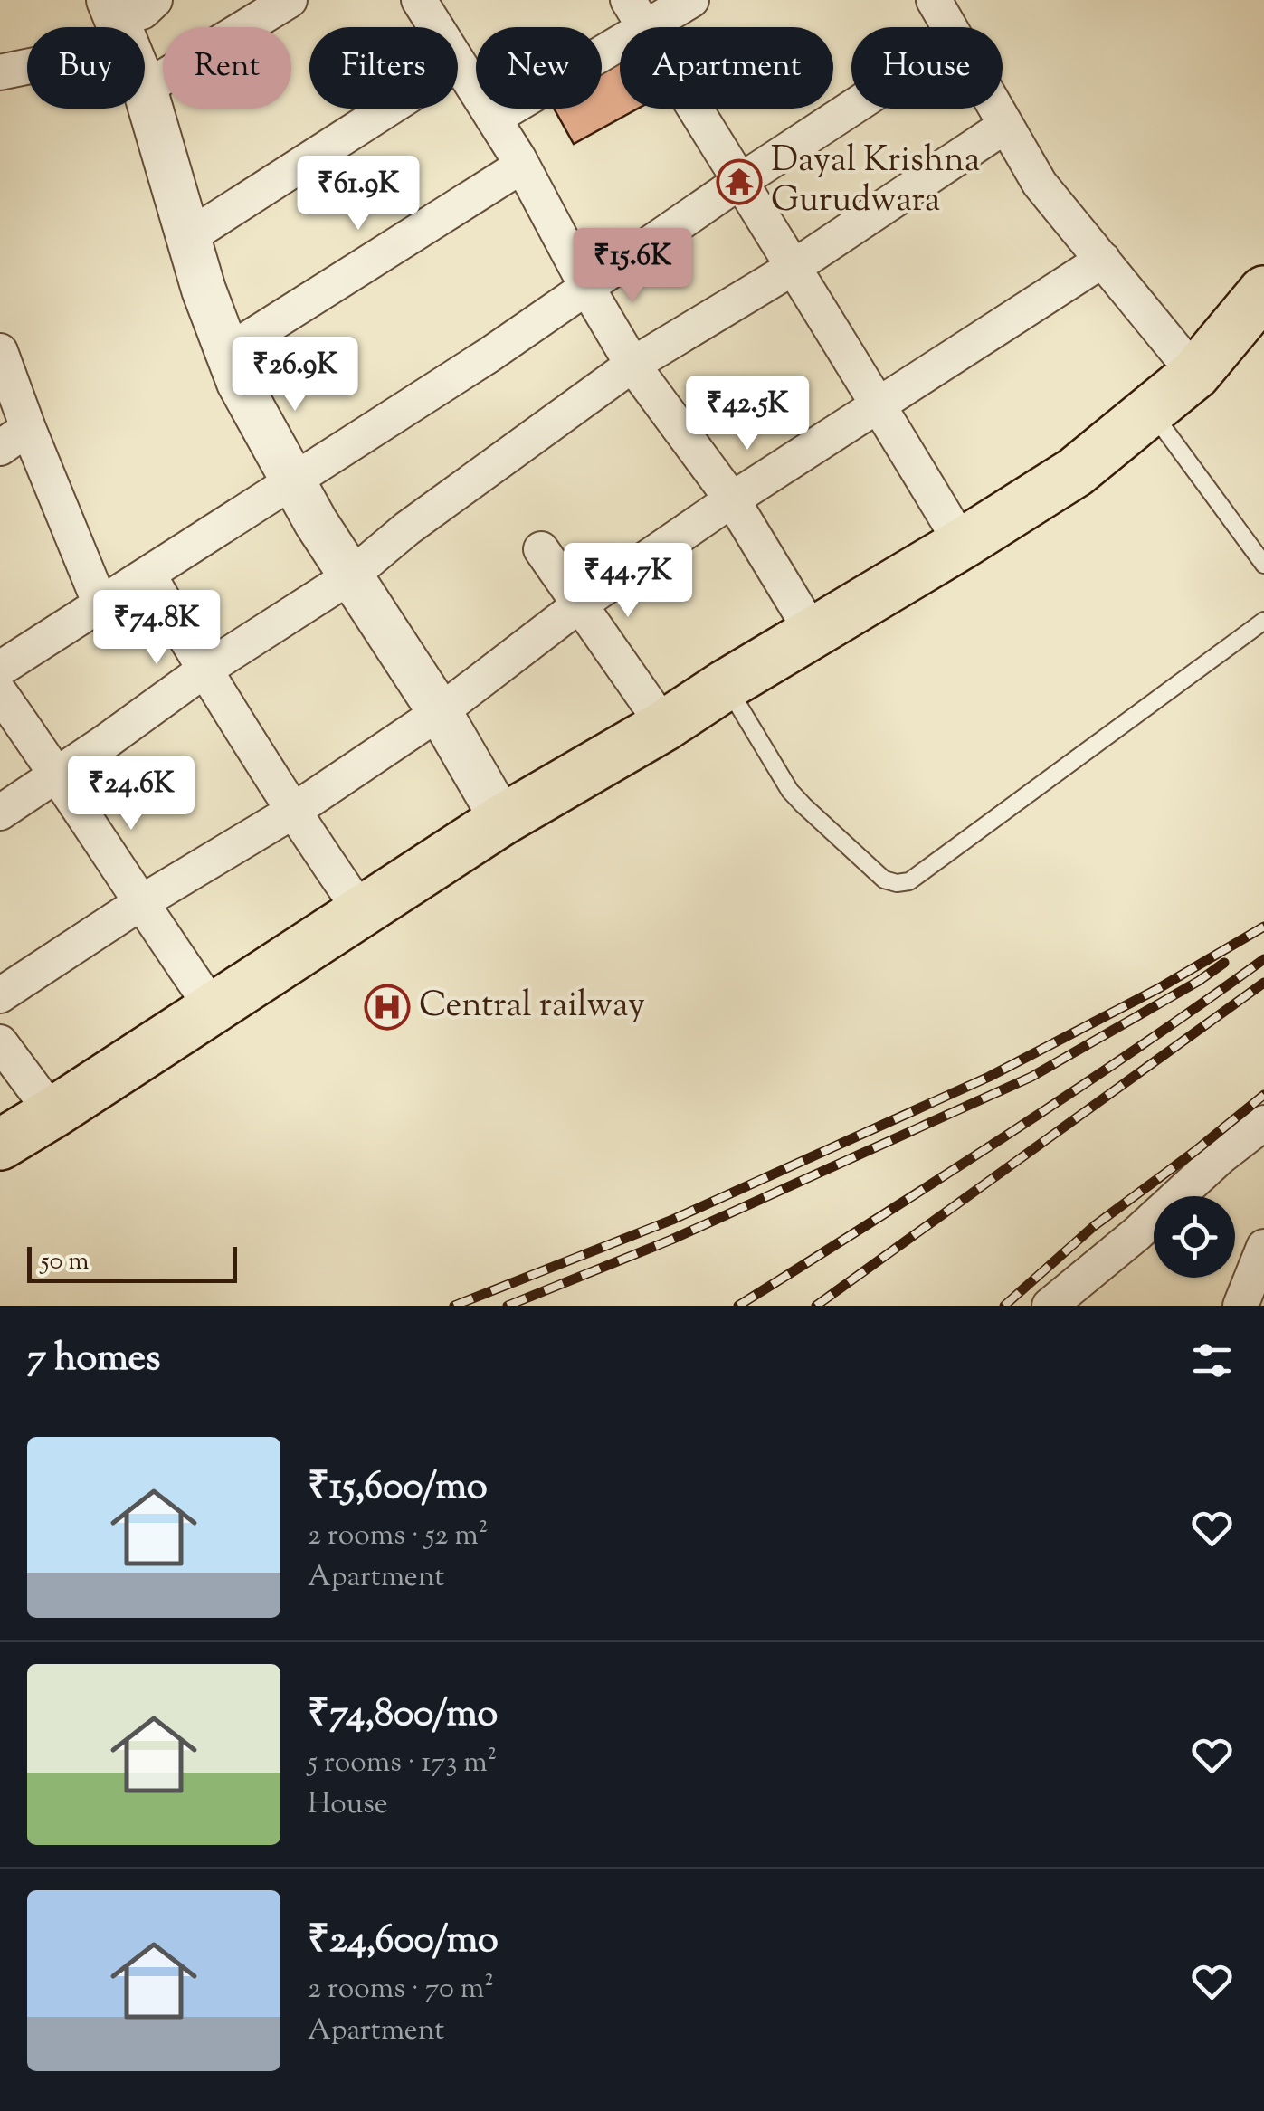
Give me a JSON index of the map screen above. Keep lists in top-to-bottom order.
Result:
{
  "places": {
    "temple": ["Dayal Krishna Gurudwara"],
    "hospital": ["Central railway"]
  },
  "scale_bar": "50 m",
  "page": {
    "chip": [
      "Buy",
      "Rent",
      "Filters",
      "New",
      "Apartment",
      "House"
    ],
    "price": [
      "₹61.9K",
      "₹15.6K",
      "₹26.9K",
      "₹42.5K",
      "₹44.7K",
      "₹74.8K",
      "₹24.6K"
    ],
    "scale": "50 m",
    "heading": "7 homes",
    "list": [
      {
        "name": "₹15,600/mo",
        "note": "2 rooms · 52 m² · Apartment"
      },
      {
        "name": "₹74,800/mo",
        "note": "5 rooms · 173 m² · House"
      },
      {
        "name": "₹24,600/mo",
        "note": "2 rooms · 70 m² · Apartment"
      }
    ]
  }
}
